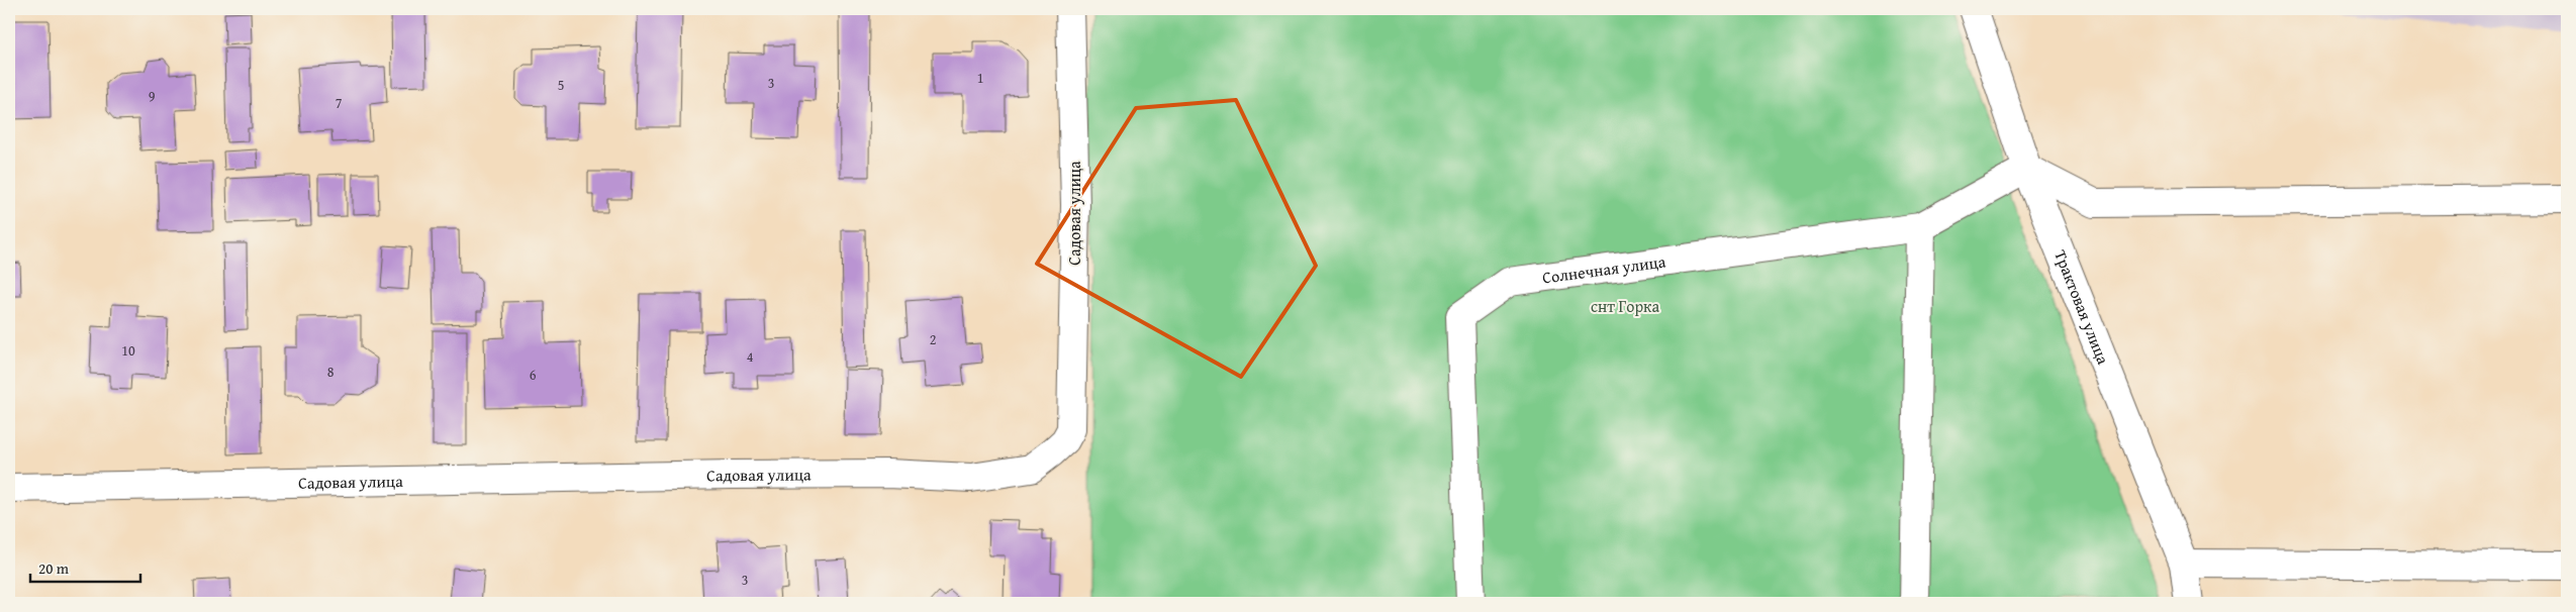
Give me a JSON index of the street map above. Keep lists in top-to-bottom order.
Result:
{
  "streets": {
    "street": ["Садовая улица", "Солнечная улица", "Трактовая улица"]
  },
  "crossings": [
    ["Солнечная улица", "Трактовая улица"]
  ],
  "parks": ["снт Горка"],
  "house_numbers": [
    "1",
    "3",
    "5",
    "9",
    "7",
    "2",
    "10",
    "4",
    "8",
    "6",
    "3"
  ],
  "scale_bar": "20 m"
}
